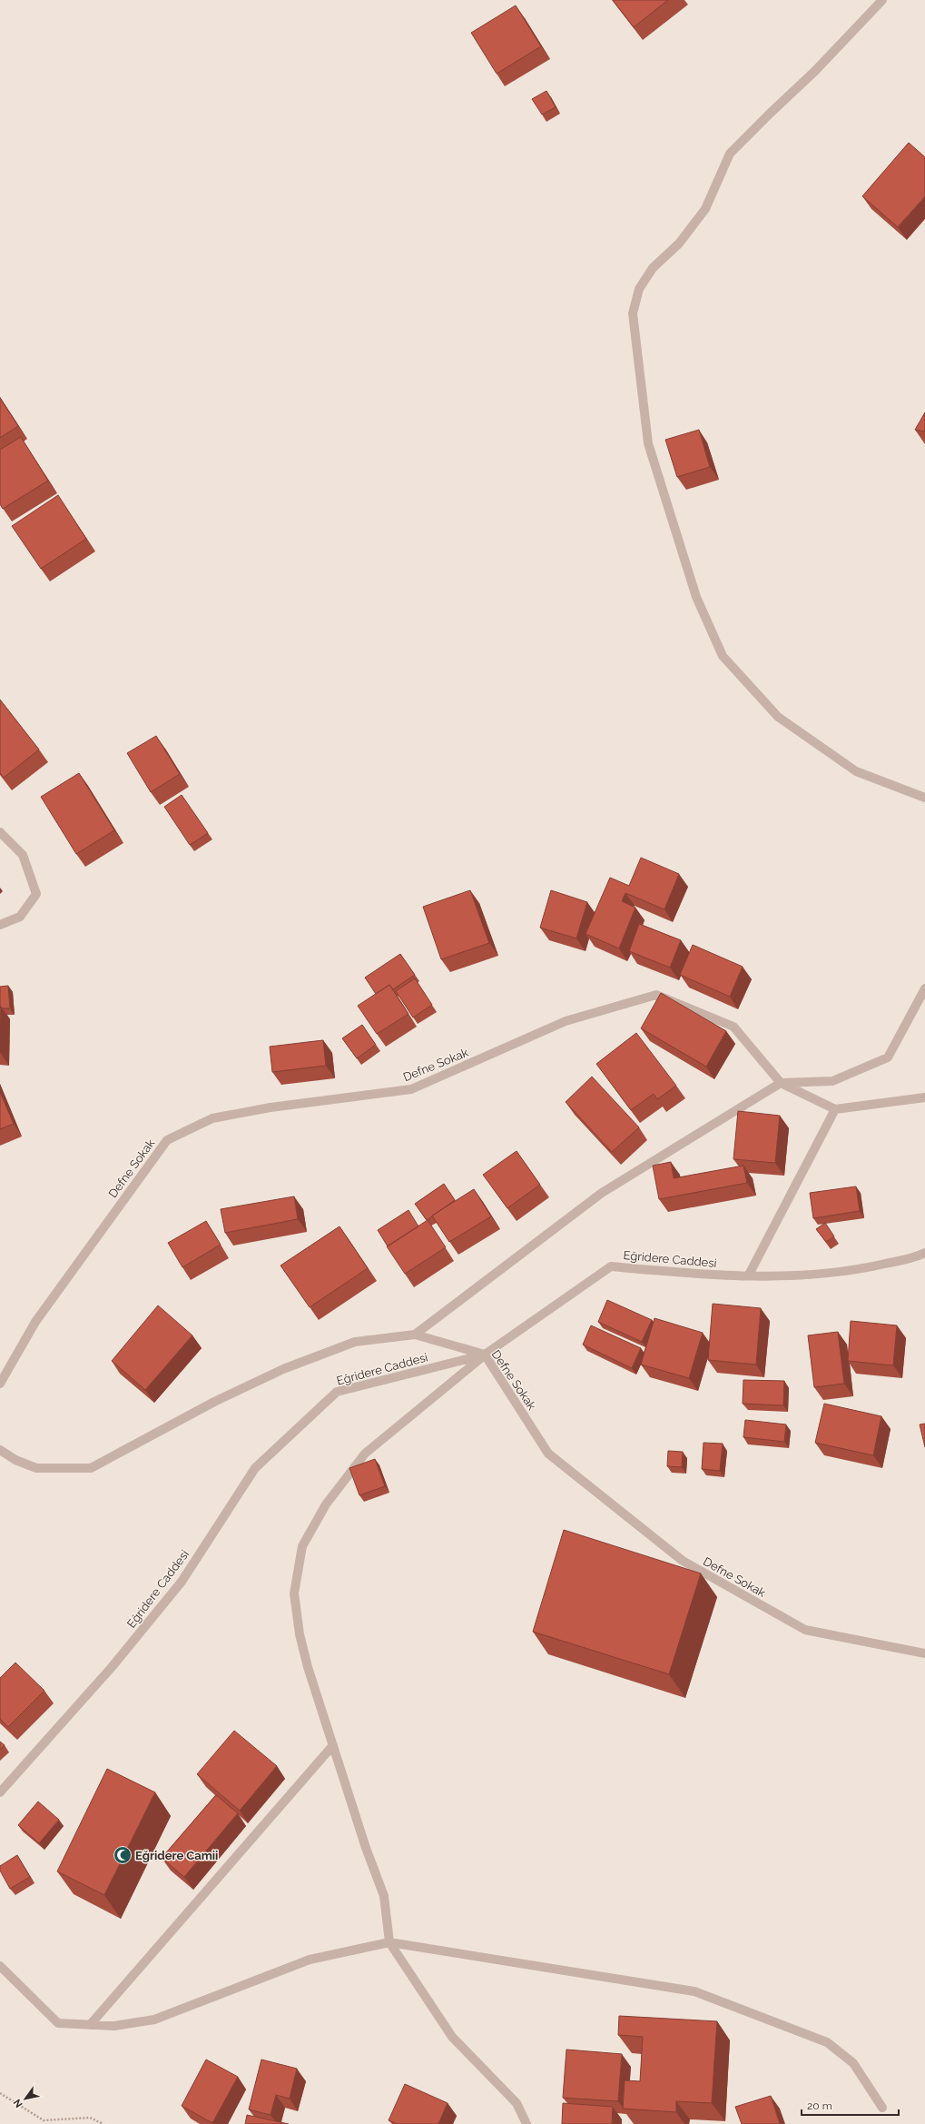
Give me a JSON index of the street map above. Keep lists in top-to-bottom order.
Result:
{
  "streets": {
    "street": ["Defne Sokak", "Eğridere Caddesi"]
  },
  "crossings": [
    ["Defne Sokak", "Eğridere Caddesi"]
  ],
  "places": {
    "mosque": ["Eğridere Camii"]
  },
  "scale_bar": "20 m",
  "north": "bottom left"
}
